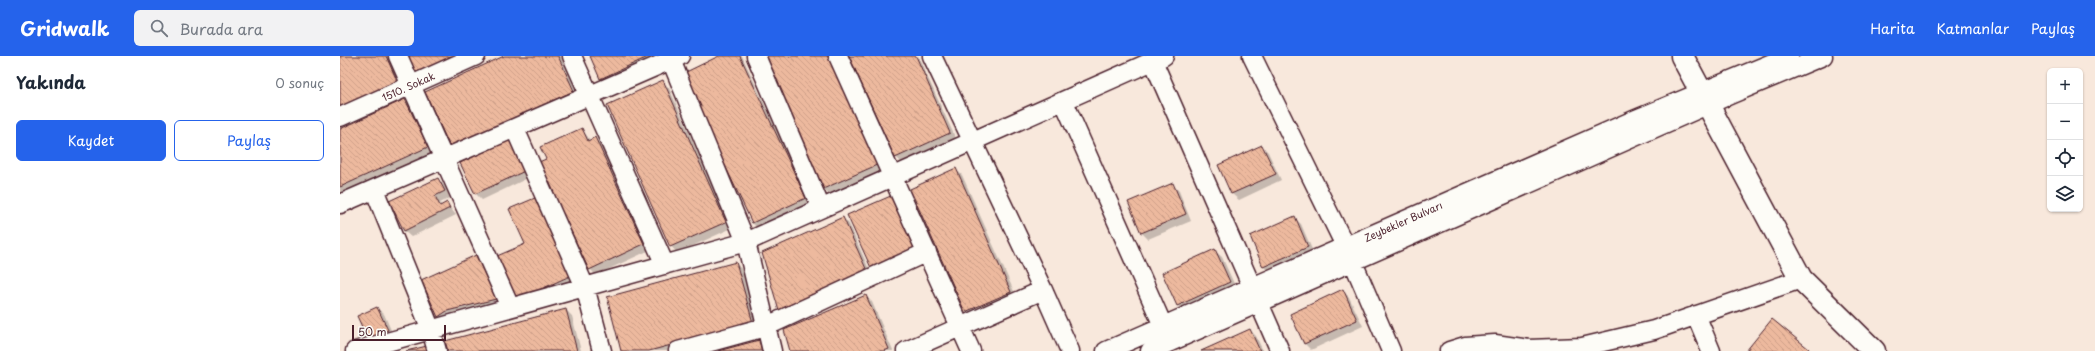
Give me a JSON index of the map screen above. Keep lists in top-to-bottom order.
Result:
{
  "streets": {
    "street": ["1510. Sokak", "Zeybekler Bulvarı"]
  },
  "scale_bar": "50 m",
  "page": {
    "header": "Gridwalk",
    "search": "Burada ara",
    "nav": ["Harita", "Katmanlar", "Paylaş"],
    "heading": ["Yakında", "0 sonuç"],
    "map_buttons": ["+", "−"],
    "buttons": ["Kaydet", "Paylaş"],
    "scale": "50 m"
  }
}
